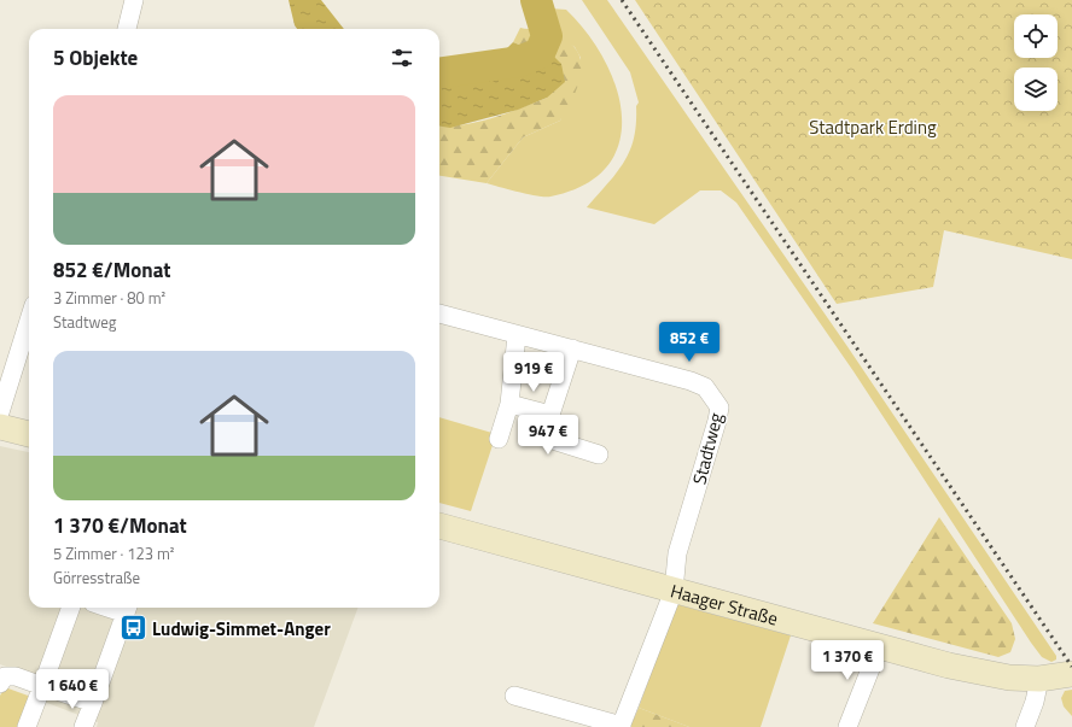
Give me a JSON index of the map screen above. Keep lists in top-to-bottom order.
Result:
{
  "streets": {
    "street": ["Stadtweg", "Haager Straße"]
  },
  "crossings": [
    ["Stadtweg", "Haager Straße"]
  ],
  "parks": ["Stadtpark Erding"],
  "places": {
    "bus stop": ["Ludwig-Simmet-Anger"]
  },
  "page": {
    "heading": "5 Objekte",
    "list": [
      {
        "name": "852 €/Monat",
        "note": "3 Zimmer · 80 m² · Stadtweg"
      },
      {
        "name": "1 370 €/Monat",
        "note": "5 Zimmer · 123 m² · Görresstraße"
      }
    ],
    "price": [
      "852 €",
      "919 €",
      "947 €",
      "1 370 €",
      "1 640 €"
    ]
  }
}
